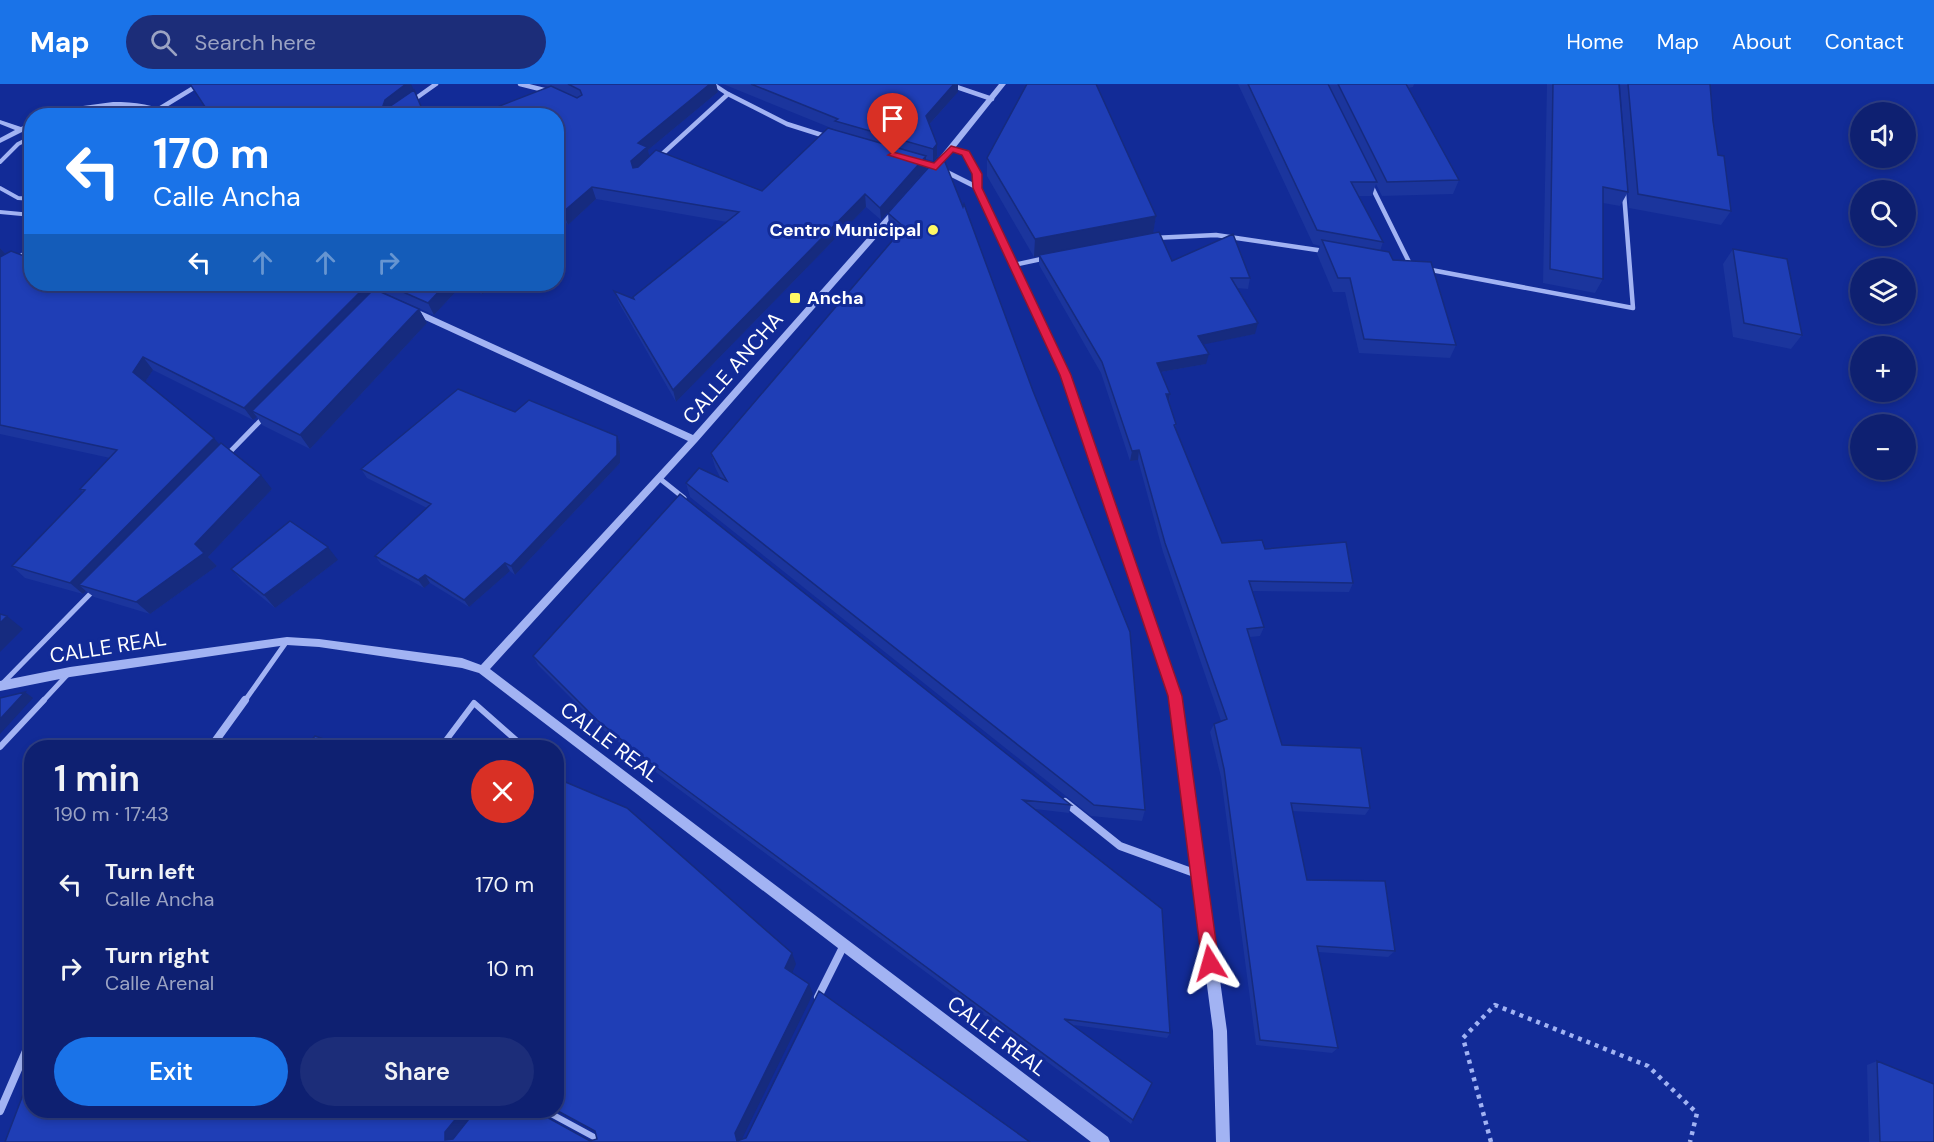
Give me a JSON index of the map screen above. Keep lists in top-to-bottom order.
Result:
{
  "streets": {
    "street": ["CALLE ANCHA", "CALLE REAL"]
  },
  "crossings": [
    ["CALLE ANCHA", "CALLE REAL"]
  ],
  "places": {
    "other": ["Centro Municipal"],
    "transit": ["Ancha"]
  },
  "page": {
    "header": "Map",
    "search": "Search here",
    "nav": [
      "Home",
      "Map",
      "About",
      "Contact"
    ],
    "map_buttons": ["+", "−"],
    "turn": ["170 m", "Calle Ancha"],
    "heading": ["1 min", "190 m · 17:43"],
    "list": [
      {
        "name": "Turn left",
        "note": "Calle Ancha",
        "value": "170 m"
      },
      {
        "name": "Turn right",
        "note": "Calle Arenal",
        "value": "10 m"
      }
    ],
    "buttons": ["Exit", "Share"]
  }
}
